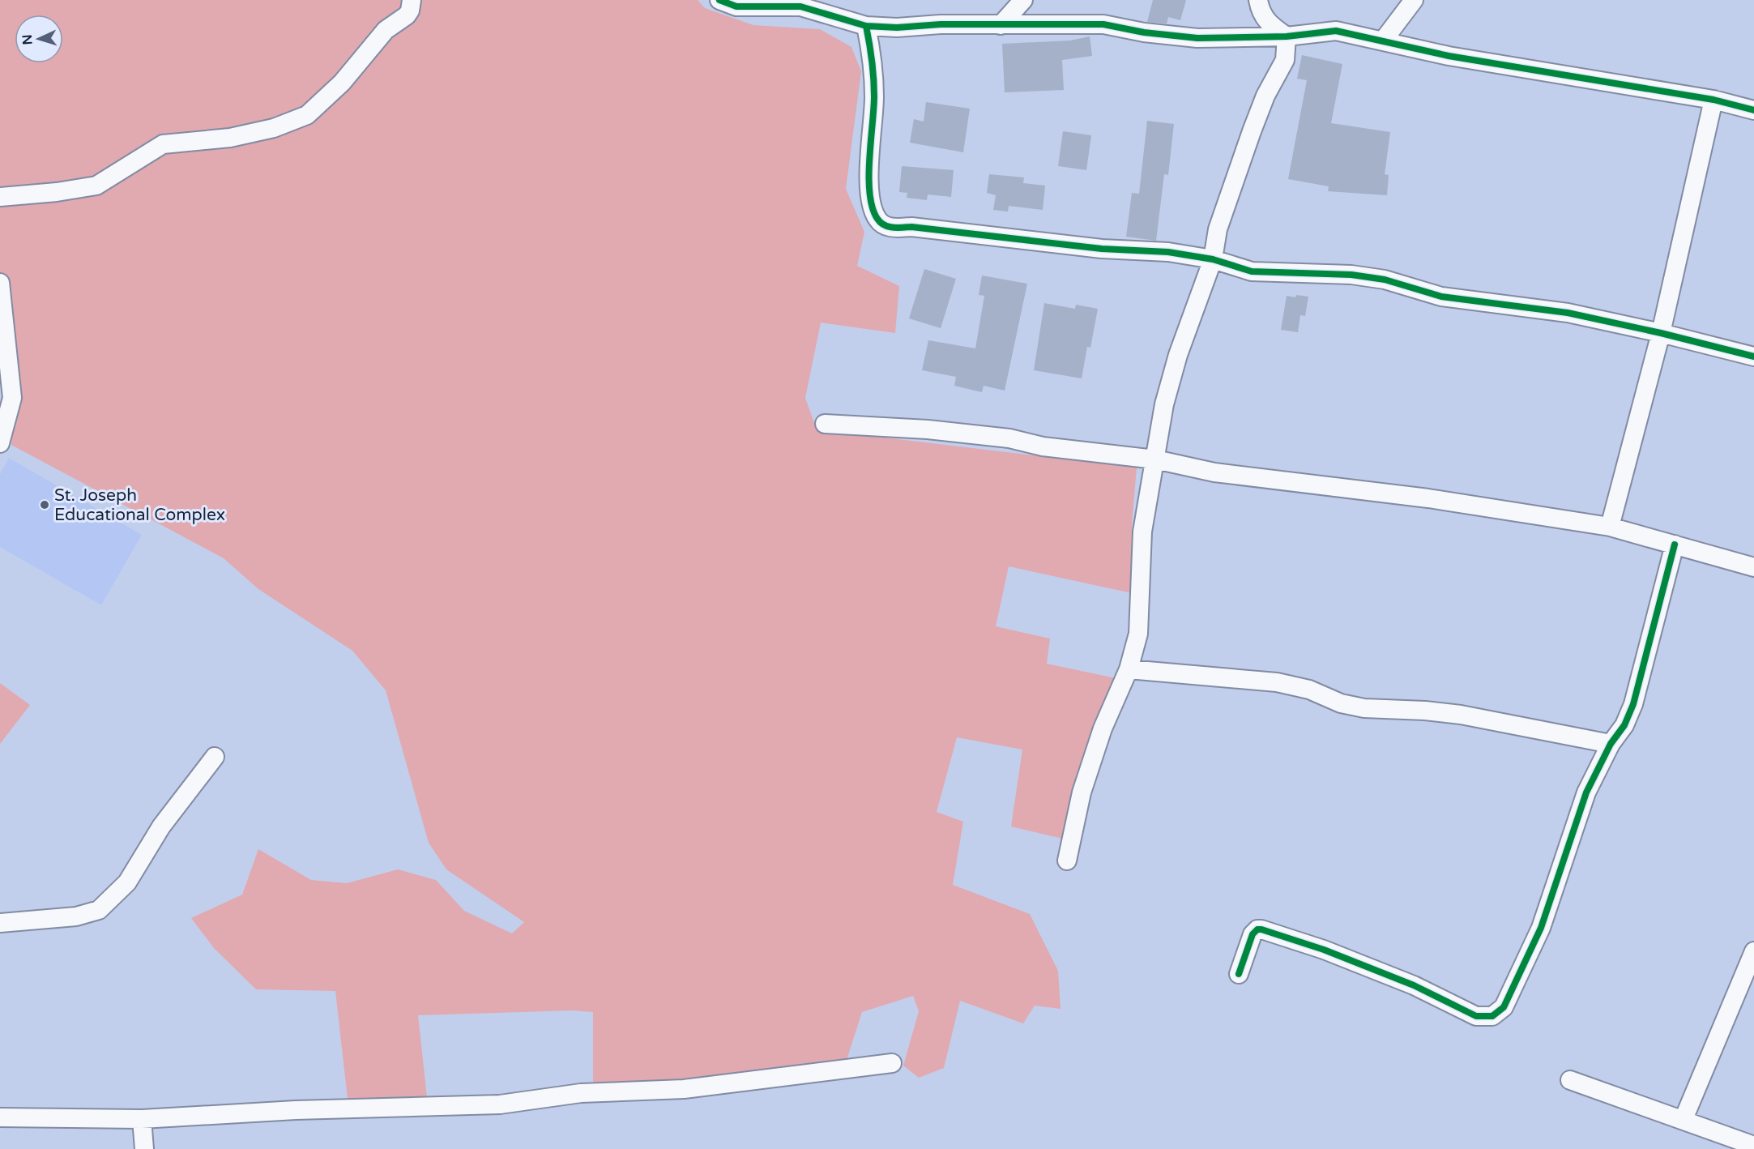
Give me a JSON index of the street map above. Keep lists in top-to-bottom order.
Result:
{
  "places": ["St. Joseph Educational Complex"],
  "north": "left"
}
